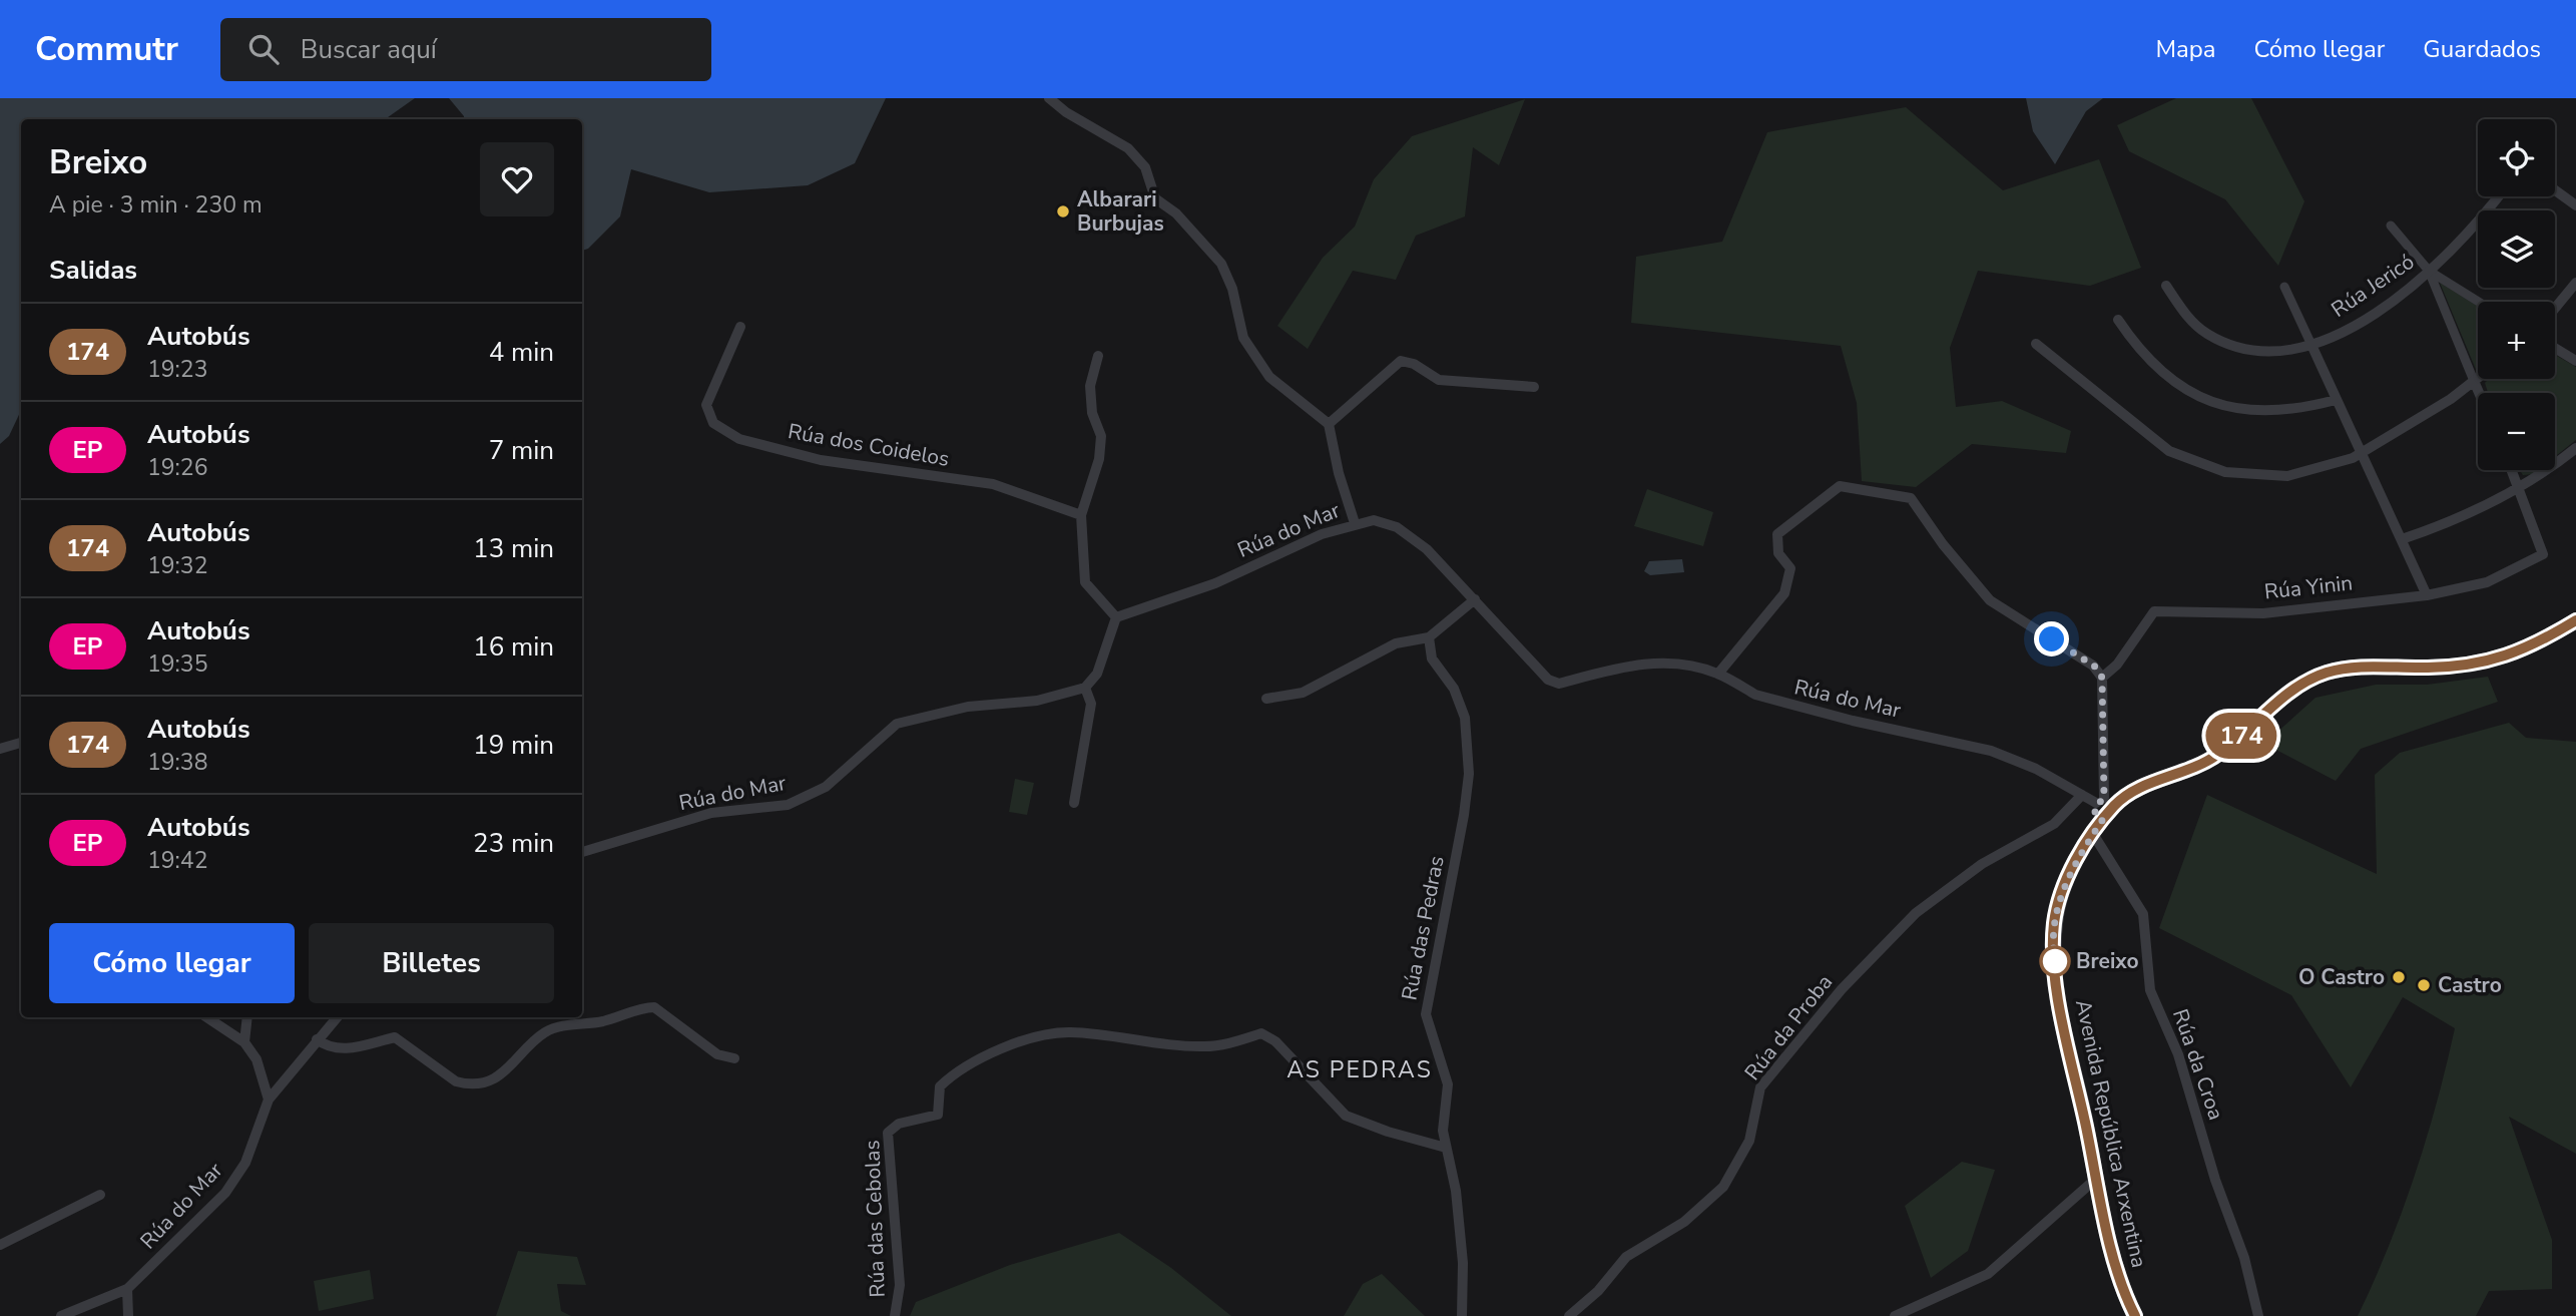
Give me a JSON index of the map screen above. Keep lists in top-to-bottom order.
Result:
{
  "streets": {
    "main road": ["Avenida República Arxentina"],
    "street": [
      "Rúa Jericó",
      "Rúa dos Coidelos",
      "Rúa do Mar",
      "Rúa Yinin",
      "Rúa das Pedras",
      "Rúa da Proba",
      "Rúa da Croa",
      "Rúa das Cebolas"
    ]
  },
  "crossings": [
    ["Rúa do Mar", "Rúa da Proba"],
    ["Rúa do Mar", "Avenida República Arxentina"],
    ["Rúa das Pedras", "Rúa das Cebolas"],
    ["Rúa da Croa", "Avenida República Arxentina"]
  ],
  "districts": ["AS PEDRAS"],
  "places": [
    "Albarari Burbujas",
    "Breixo",
    "O Castro",
    "Castro"
  ],
  "lines": ["bus line 174"],
  "page": {
    "header": "Commutr",
    "search": "Buscar aquí",
    "nav": ["Mapa", "Cómo llegar", "Guardados"],
    "on_map": "174",
    "map_buttons": ["+", "−"],
    "heading": [
      ["Breixo", "A pie · 3 min · 230 m"],
      "Salidas"
    ],
    "list": [
      {
        "mark": "174",
        "name": "Autobús",
        "note": "19:23",
        "value": "4 min"
      },
      {
        "mark": "EP",
        "name": "Autobús",
        "note": "19:26",
        "value": "7 min"
      },
      {
        "mark": "174",
        "name": "Autobús",
        "note": "19:32",
        "value": "13 min"
      },
      {
        "mark": "EP",
        "name": "Autobús",
        "note": "19:35",
        "value": "16 min"
      },
      {
        "mark": "174",
        "name": "Autobús",
        "note": "19:38",
        "value": "19 min"
      },
      {
        "mark": "EP",
        "name": "Autobús",
        "note": "19:42",
        "value": "23 min"
      }
    ],
    "buttons": ["Cómo llegar", "Billetes"]
  }
}
